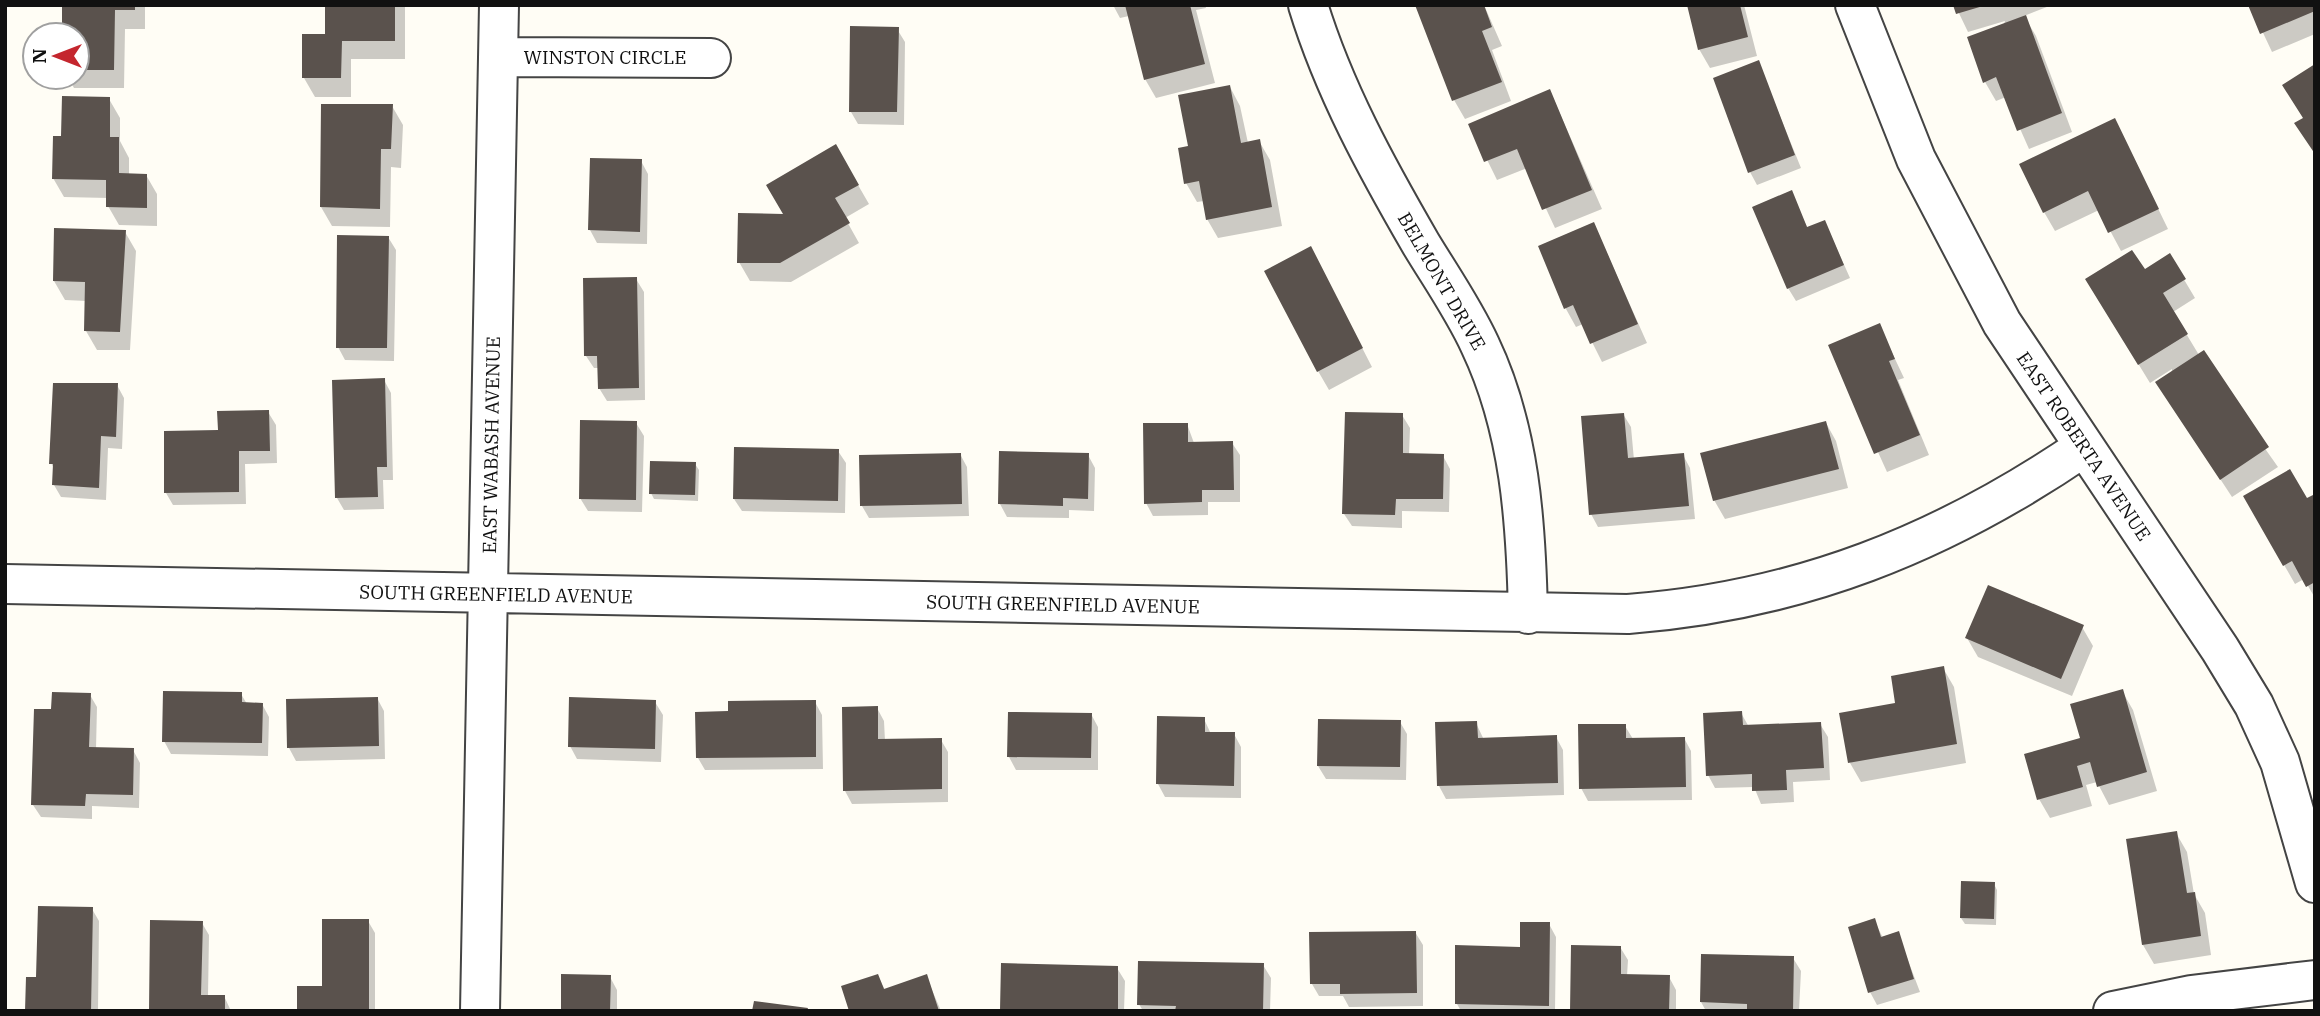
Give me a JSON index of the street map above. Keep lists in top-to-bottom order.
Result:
{
  "streets": {
    "street": [
      "WINSTON CIRCLE",
      "BELMONT DRIVE",
      "EAST WABASH AVENUE",
      "EAST ROBERTA AVENUE",
      "SOUTH GREENFIELD AVENUE"
    ]
  },
  "crossings": [
    ["WINSTON CIRCLE", "EAST WABASH AVENUE"],
    ["BELMONT DRIVE", "SOUTH GREENFIELD AVENUE"],
    ["EAST WABASH AVENUE", "SOUTH GREENFIELD AVENUE"],
    ["EAST ROBERTA AVENUE", "SOUTH GREENFIELD AVENUE"]
  ],
  "north": "left"
}
